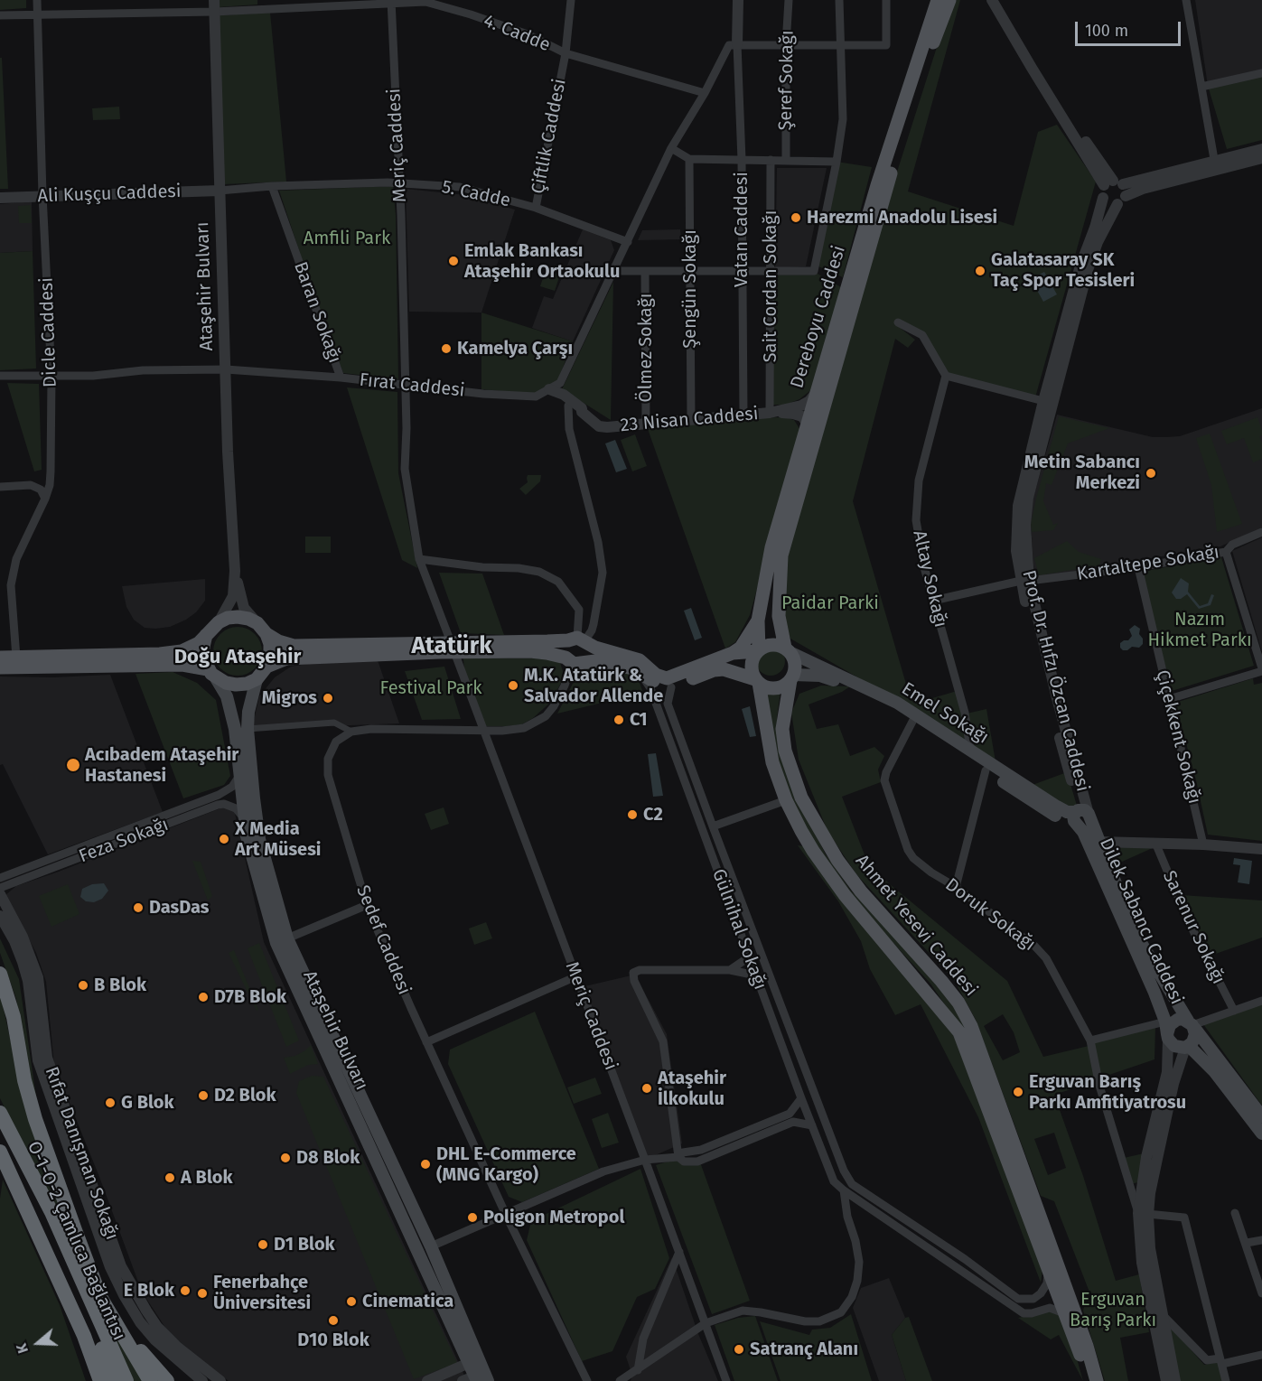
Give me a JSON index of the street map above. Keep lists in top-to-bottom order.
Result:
{
  "streets": {
    "highway": ["O-1-O-2 Çamlıca Bağlantısı"],
    "main road": [
      "Ataşehir Bulvarı",
      "Dereboyu Caddesi",
      "Emel Sokağı",
      "Dilek Sabancı Caddesi",
      "Ahmet Yesevi Caddesi"
    ],
    "street": [
      "4. Cadde",
      "Şeref Sokağı",
      "Çiftlik Caddesi",
      "Meriç Caddesi",
      "Ali Kuşçu Caddesi",
      "5. Cadde",
      "Vatan Caddesi",
      "Sait Cordan Sokağı",
      "Şengün Sokağı",
      "Baran Sokağı",
      "Dicle Caddesi",
      "Ölmez Sokağı",
      "Fırat Caddesi",
      "23 Nisan Caddesi",
      "Kartaltepe Sokağı",
      "Altay Sokağı",
      "Prof. Dr. Hıfzı Özcan Caddesi",
      "Çiçekkent Sokağı",
      "Feza Sokağı",
      "Doruk Sokağı",
      "Sarenur Sokağı",
      "Gülnihal Sokağı",
      "Sedef Caddesi",
      "Rıfat Danışman Sokağı"
    ]
  },
  "crossings": [
    ["4. Cadde", "Çiftlik Caddesi"],
    ["4. Cadde", "Meriç Caddesi"],
    ["4. Cadde", "Ataşehir Bulvarı"],
    ["4. Cadde", "Dicle Caddesi"],
    ["Çiftlik Caddesi", "5. Cadde"],
    ["Meriç Caddesi", "5. Cadde"],
    ["Meriç Caddesi", "Fırat Caddesi"],
    ["Ali Kuşçu Caddesi", "5. Cadde"],
    ["Ali Kuşçu Caddesi", "Ataşehir Bulvarı"],
    ["Ali Kuşçu Caddesi", "Dicle Caddesi"],
    ["5. Cadde", "Ataşehir Bulvarı"],
    ["5. Cadde", "Baran Sokağı"],
    ["Vatan Caddesi", "23 Nisan Caddesi"],
    ["Ataşehir Bulvarı", "Fırat Caddesi"],
    ["Ataşehir Bulvarı", "Feza Sokağı"],
    ["Sait Cordan Sokağı", "23 Nisan Caddesi"],
    ["Şengün Sokağı", "23 Nisan Caddesi"],
    ["Baran Sokağı", "Fırat Caddesi"],
    ["Dereboyu Caddesi", "Emel Sokağı"],
    ["Dereboyu Caddesi", "Ahmet Yesevi Caddesi"],
    ["Dicle Caddesi", "Fırat Caddesi"],
    ["Ölmez Sokağı", "23 Nisan Caddesi"],
    ["Kartaltepe Sokağı", "Altay Sokağı"],
    ["Kartaltepe Sokağı", "Prof. Dr. Hıfzı Özcan Caddesi"],
    ["Kartaltepe Sokağı", "Çiçekkent Sokağı"],
    ["Altay Sokağı", "Emel Sokağı"],
    ["Prof. Dr. Hıfzı Özcan Caddesi", "Emel Sokağı"],
    ["Prof. Dr. Hıfzı Özcan Caddesi", "Dilek Sabancı Caddesi"],
    ["Emel Sokağı", "Doruk Sokağı"],
    ["Emel Sokağı", "Dilek Sabancı Caddesi"],
    ["Emel Sokağı", "Ahmet Yesevi Caddesi"],
    ["Feza Sokağı", "Rıfat Danışman Sokağı"],
    ["Ahmet Yesevi Caddesi", "Gülnihal Sokağı"]
  ],
  "districts": ["Atatürk", "Doğu Ataşehir"],
  "parks": [
    "Amfili Park",
    "Paidar Parki",
    "Nazım Hikmet Parkı",
    "Festival Park",
    "Erguvan Barış Parkı"
  ],
  "places": [
    "Harezmi Anadolu Lisesi",
    "Emlak Bankası Ataşehir Ortaokulu",
    "Galatasaray SK Taç Spor Tesisleri",
    "Kamelya Çarşı",
    "Metin Sabancı Merkezi",
    "M.K. Atatürk & Salvador Allende",
    "Migros",
    "C1",
    "Acıbadem Ataşehir Hastanesi",
    "C2",
    "X Media Art Müsesi",
    "DasDas",
    "B Blok",
    "D7B Blok",
    "Ataşehir İlkokulu",
    "Erguvan Barış Parkı Amfitiyatrosu",
    "D2 Blok",
    "G Blok",
    "D8 Blok",
    "DHL E-Commerce (MNG Kargo)",
    "A Blok",
    "Poligon Metropol",
    "D1 Blok",
    "E Blok",
    "Fenerbahçe Üniversitesi",
    "Cinematica",
    "D10 Blok",
    "Satranç Alanı"
  ],
  "scale_bar": "100 m",
  "north": "left"
}
